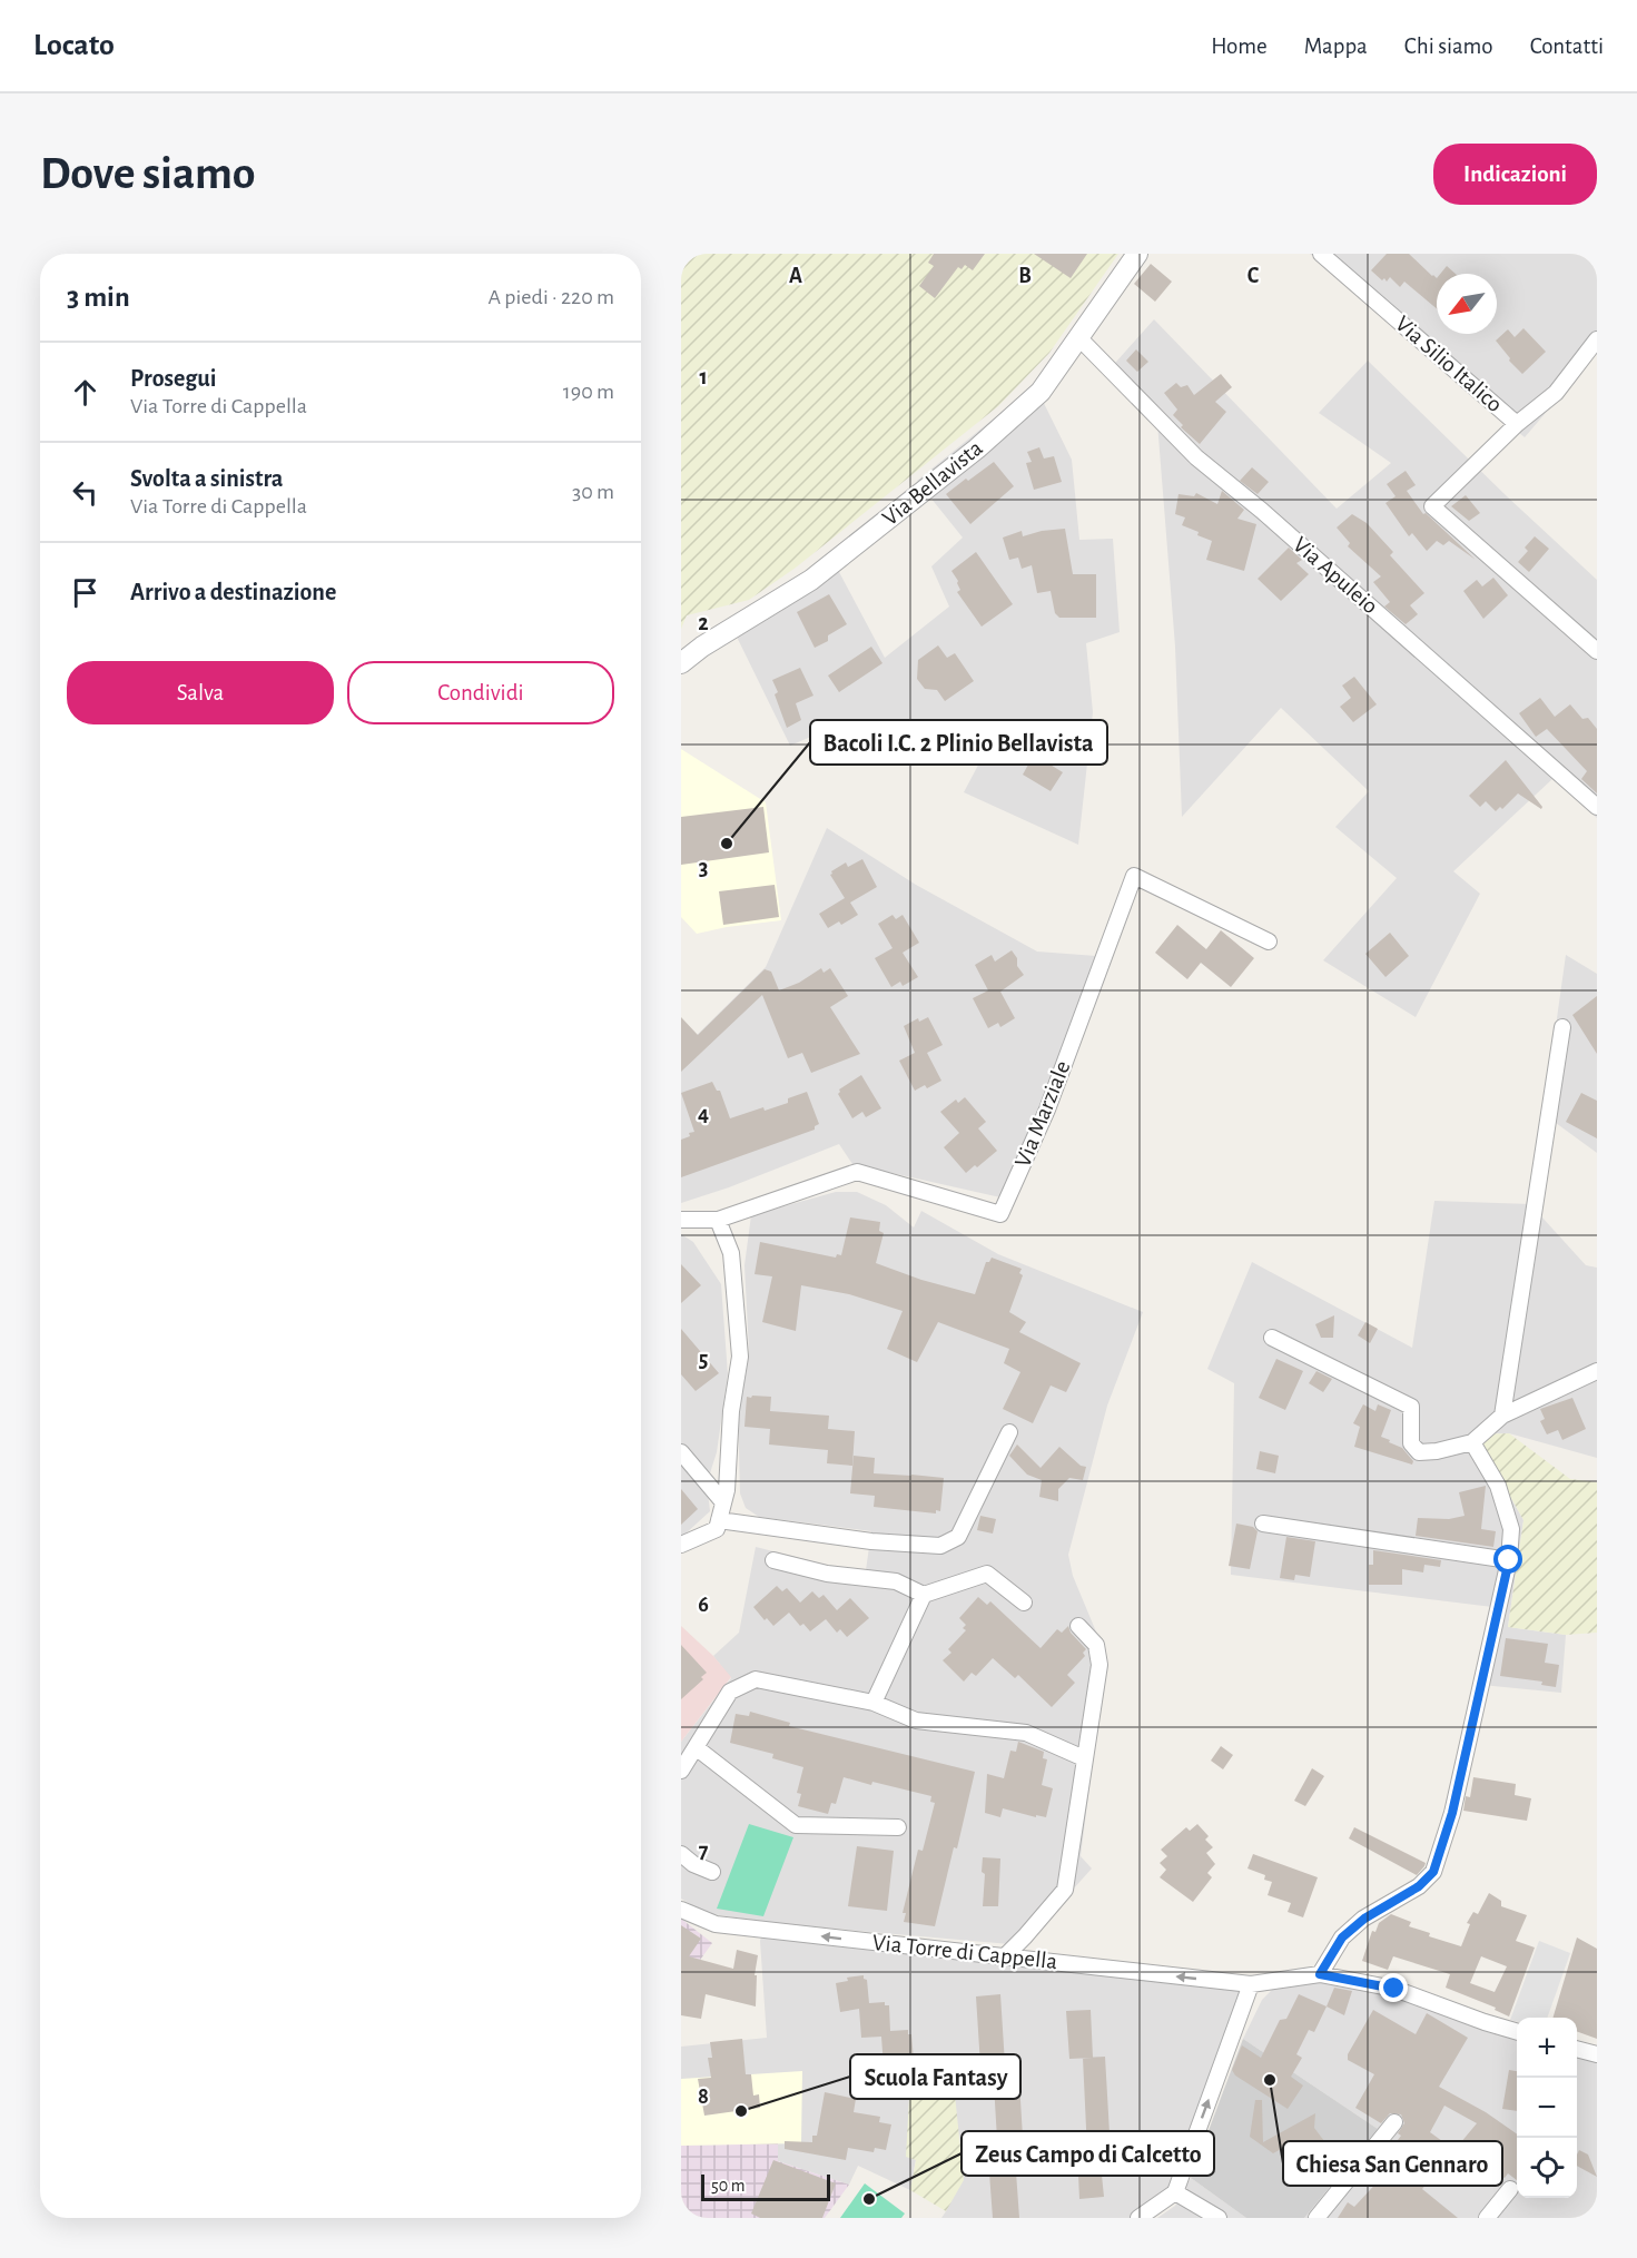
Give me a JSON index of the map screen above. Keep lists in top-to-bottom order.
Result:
{
  "streets": {
    "street": [
      "Via Silio Italico",
      "Via Bellavista",
      "Via Apuleio",
      "Via Marziale",
      "Via Torre di Cappella"
    ]
  },
  "crossings": [
    ["Via Bellavista", "Via Apuleio"]
  ],
  "one_way": ["Via Torre di Cappella"],
  "places": [
    "Bacoli I.C. 2 Plinio Bellavista",
    "Chiesa San Gennaro",
    "Scuola Fantasy",
    "Zeus Campo di Calcetto"
  ],
  "scale_bar": "50 m",
  "north": "bottom left",
  "page": {
    "header": "Locato",
    "nav": [
      "Home",
      "Mappa",
      "Chi siamo",
      "Contatti"
    ],
    "buttons": [
      "Indicazioni",
      ["Salva", "Condividi"]
    ],
    "title": "Dove siamo",
    "heading": ["3 min", "A piedi · 220 m"],
    "list": [
      ["Prosegui", "Via Torre di Cappella", "190 m"],
      ["Svolta a sinistra", "Via Torre di Cappella", "30 m"],
      "Arrivo a destinazione"
    ],
    "map_buttons": ["+", "−"],
    "scale": "50 m"
  },
  "grid": {
    "columns": ["A", "B", "C"],
    "rows": [
      "1",
      "2",
      "3",
      "4",
      "5",
      "6",
      "7",
      "8"
    ]
  }
}
